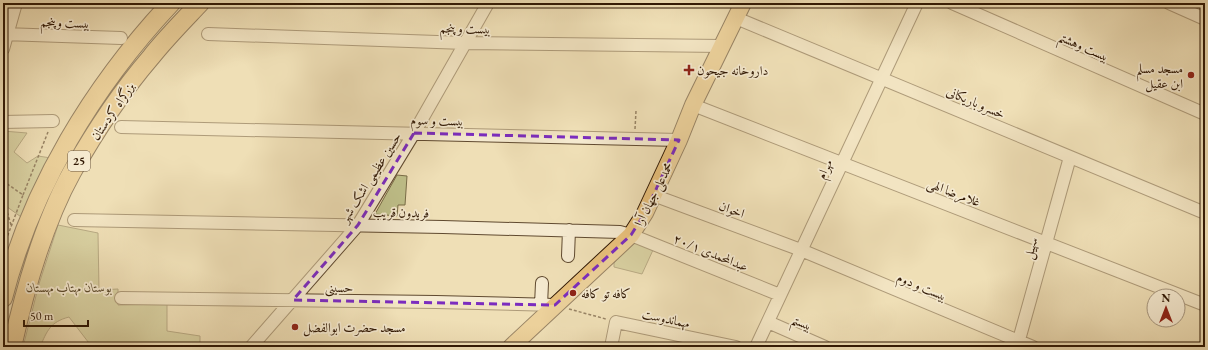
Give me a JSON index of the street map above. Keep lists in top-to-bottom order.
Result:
{
  "streets": {
    "highway": ["بزرگراه کردستان", "25"],
    "main road": ["محمدعلی جهان آرا"],
    "street": [
      "بیست وپنجم",
      "بیست و پنجم",
      "بیست وهشتم",
      "خسرو باریکانی",
      "بیست و سوم",
      "مهرام",
      "حسین عظیمی اشک شهر",
      "غلامرضا الهی",
      "اخوان",
      "فریدون قریب",
      "سهیل",
      "عبدالمحمدی ۲۰/۱",
      "بیست و دوم",
      "حسینی",
      "مهماندوست",
      "بیستم"
    ]
  },
  "crossings": [
    ["بیست و پنجم", "حسین عظیمی اشک شهر"],
    ["بیست و پنجم", "محمدعلی جهان آرا"],
    ["خسرو باریکانی", "مهرام"],
    ["خسرو باریکانی", "محمدعلی جهان آرا"],
    ["خسرو باریکانی", "سهیل"],
    ["بیست و سوم", "حسین عظیمی اشک شهر"],
    ["بیست و سوم", "محمدعلی جهان آرا"],
    ["مهرام", "غلامرضا الهی"],
    ["مهرام", "اخوان"],
    ["مهرام", "عبدالمحمدی ۲۰/۱"],
    ["مهرام", "بیست و دوم"],
    ["مهرام", "بیستم"],
    ["حسین عظیمی اشک شهر", "فریدون قریب"],
    ["حسین عظیمی اشک شهر", "حسینی"],
    ["غلامرضا الهی", "محمدعلی جهان آرا"],
    ["غلامرضا الهی", "سهیل"],
    ["محمدعلی جهان آرا", "اخوان"],
    ["محمدعلی جهان آرا", "فریدون قریب"],
    ["محمدعلی جهان آرا", "عبدالمحمدی ۲۰/۱"],
    ["محمدعلی جهان آرا", "حسینی"],
    ["اخوان", "بیست و دوم"],
    ["فریدون قریب", "عبدالمحمدی ۲۰/۱"],
    ["سهیل", "بیست و دوم"]
  ],
  "parks": ["بوستان مهتاب مهستان"],
  "places": {
    "health": ["داروخانه جیحون"],
    "other": ["مسجد مسلم ابن عقیل", "کافه تو کافه", "مسجد حضرت ابوالفضل"]
  },
  "scale_bar": "50 m",
  "north": "top"
}
